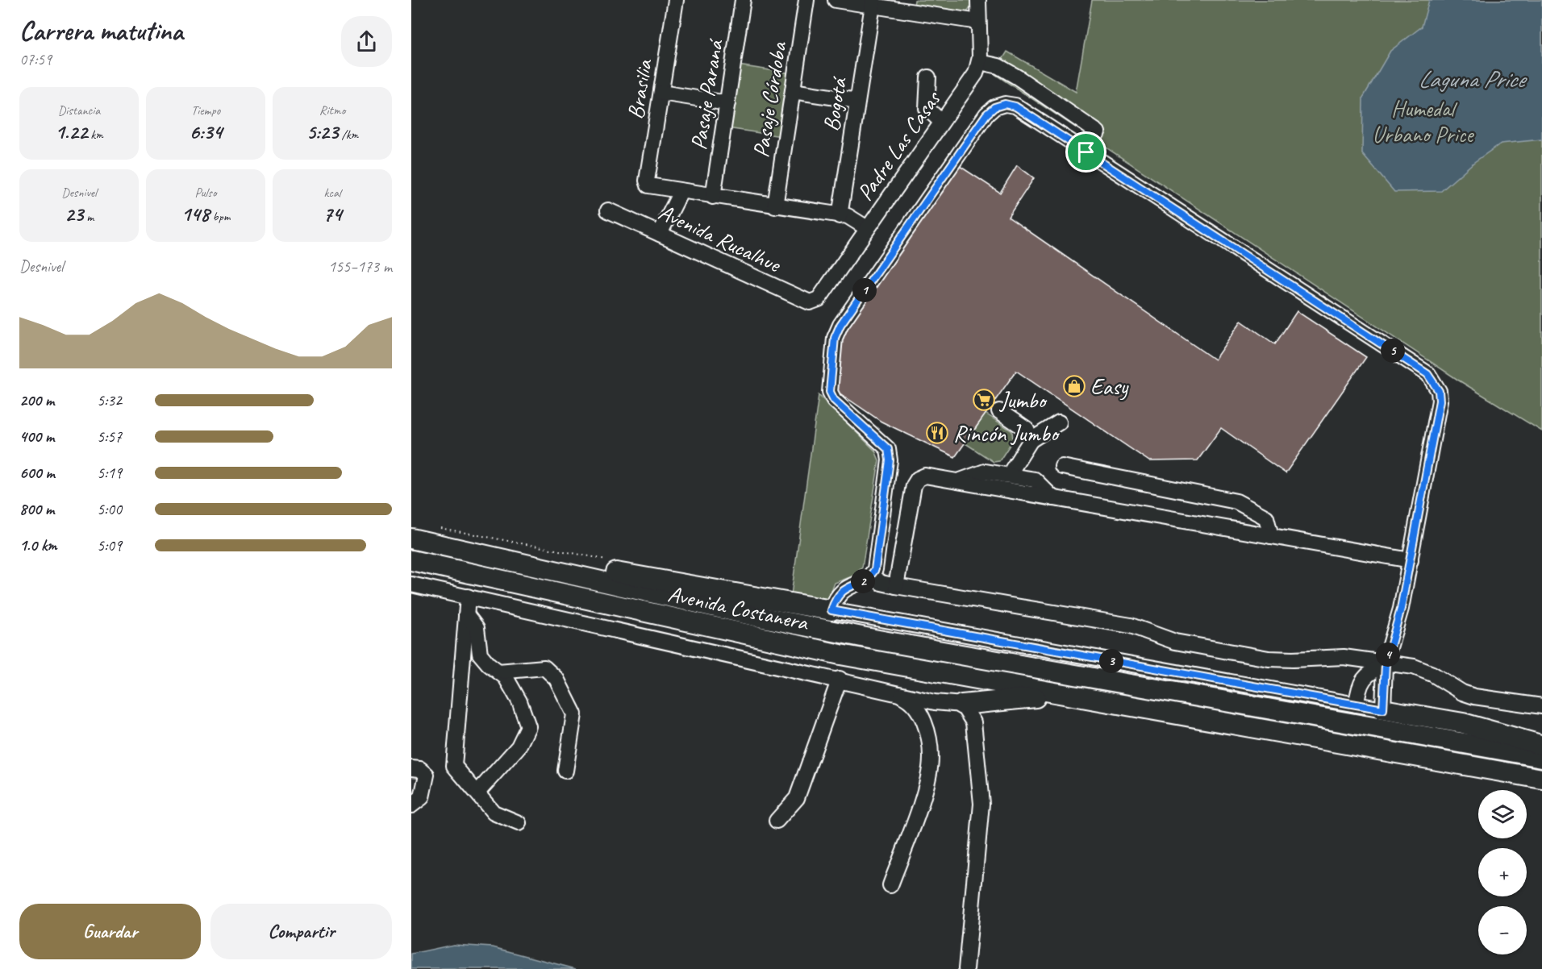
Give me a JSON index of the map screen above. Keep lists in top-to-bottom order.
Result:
{
  "streets": {
    "main road": ["Avenida Costanera"],
    "street": [
      "Brasilia",
      "Pasaje Paraná",
      "Pasaje Córdoba",
      "Bogotá",
      "Padre Las Casas",
      "Avenida Rucalhue"
    ]
  },
  "crossings": [
    ["Padre Las Casas", "Avenida Rucalhue"]
  ],
  "water": ["Laguna Price"],
  "parks": ["Humedal Urbano Price"],
  "places": {
    "shop": ["Easy"],
    "supermarket": ["Jumbo"],
    "restaurant": ["Rincón Jumbo"]
  },
  "page": {
    "heading": ["Carrera matutina", "07:59"],
    "stats": [
      ["Distancia", "1.22 km"],
      ["Tiempo", "6:34"],
      ["Ritmo", "5:23 /km"],
      ["Desnivel", "23 m"],
      ["Pulso", "148 bpm"],
      ["kcal", "74"]
    ],
    "chart": ["Desnivel", "155–173 m"],
    "pins": [
      "1",
      "5",
      "2",
      "4",
      "3"
    ],
    "list": [
      {
        "name": "200 m",
        "note": "5:32"
      },
      {
        "name": "400 m",
        "note": "5:57"
      },
      {
        "name": "600 m",
        "note": "5:19"
      },
      {
        "name": "800 m",
        "note": "5:00"
      },
      {
        "name": "1.0 km",
        "note": "5:09"
      }
    ],
    "map_buttons": ["+", "−"],
    "buttons": ["Guardar", "Compartir"]
  }
}
